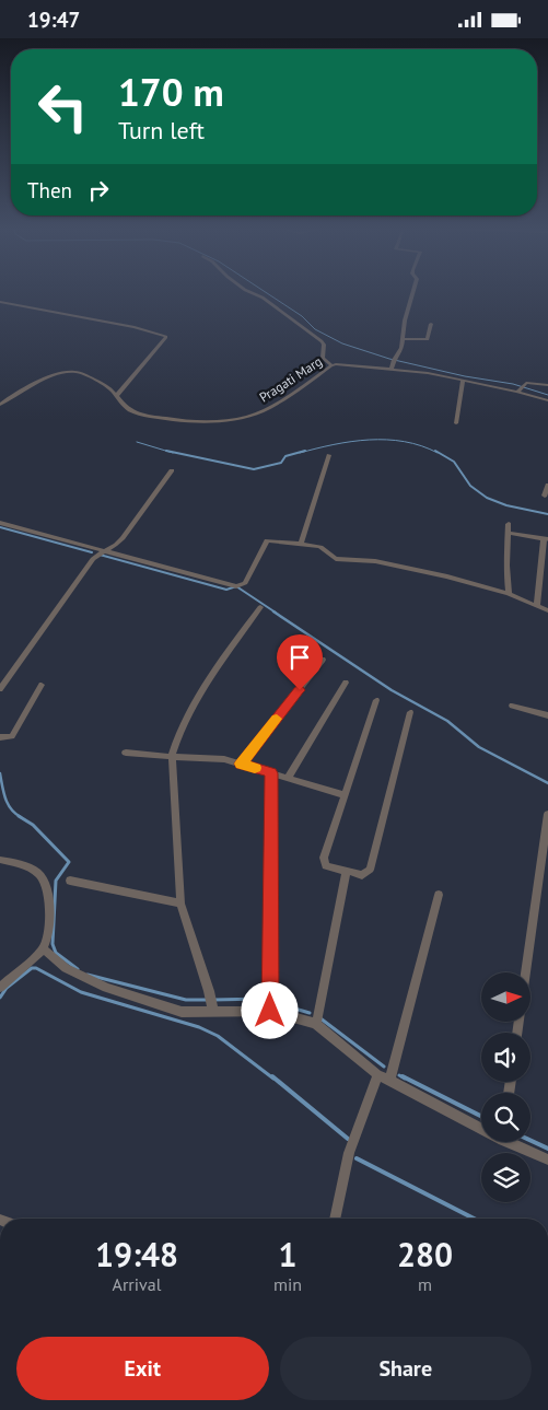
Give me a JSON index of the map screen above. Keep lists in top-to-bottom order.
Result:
{
  "streets": {
    "street": ["Pragati Marg"]
  },
  "north": "right",
  "page": {
    "status": "19:47",
    "turn": ["170 m", "Turn left"],
    "then": "Then",
    "eta": [
      "19:48",
      "Arrival",
      "1",
      "min",
      "280",
      "m"
    ],
    "buttons": ["Exit", "Share"]
  }
}
